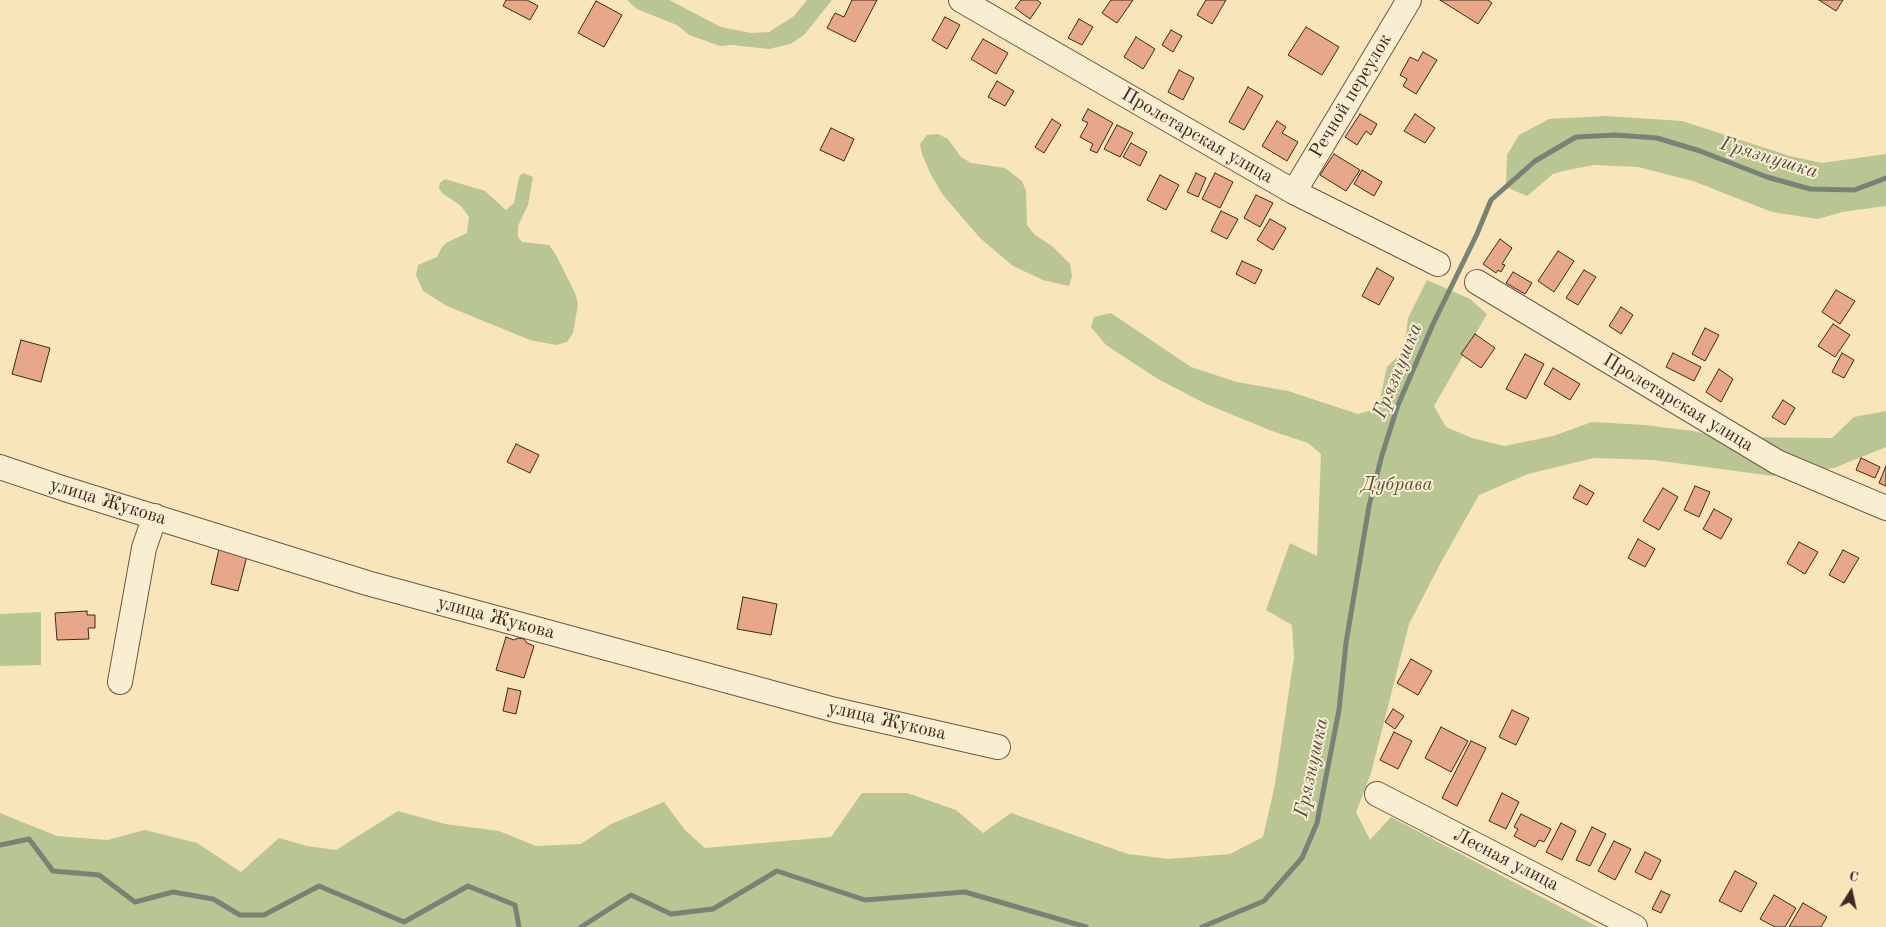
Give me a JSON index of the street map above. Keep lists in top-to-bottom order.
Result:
{
  "streets": {
    "street": [
      "Речной переулок",
      "Пролетарская улица",
      "улица Жукова",
      "Лесная улица"
    ]
  },
  "crossings": [
    ["Речной переулок", "Пролетарская улица"]
  ],
  "water": ["Грязнушка"],
  "parks": ["Дубрава"],
  "north": "top"
}
